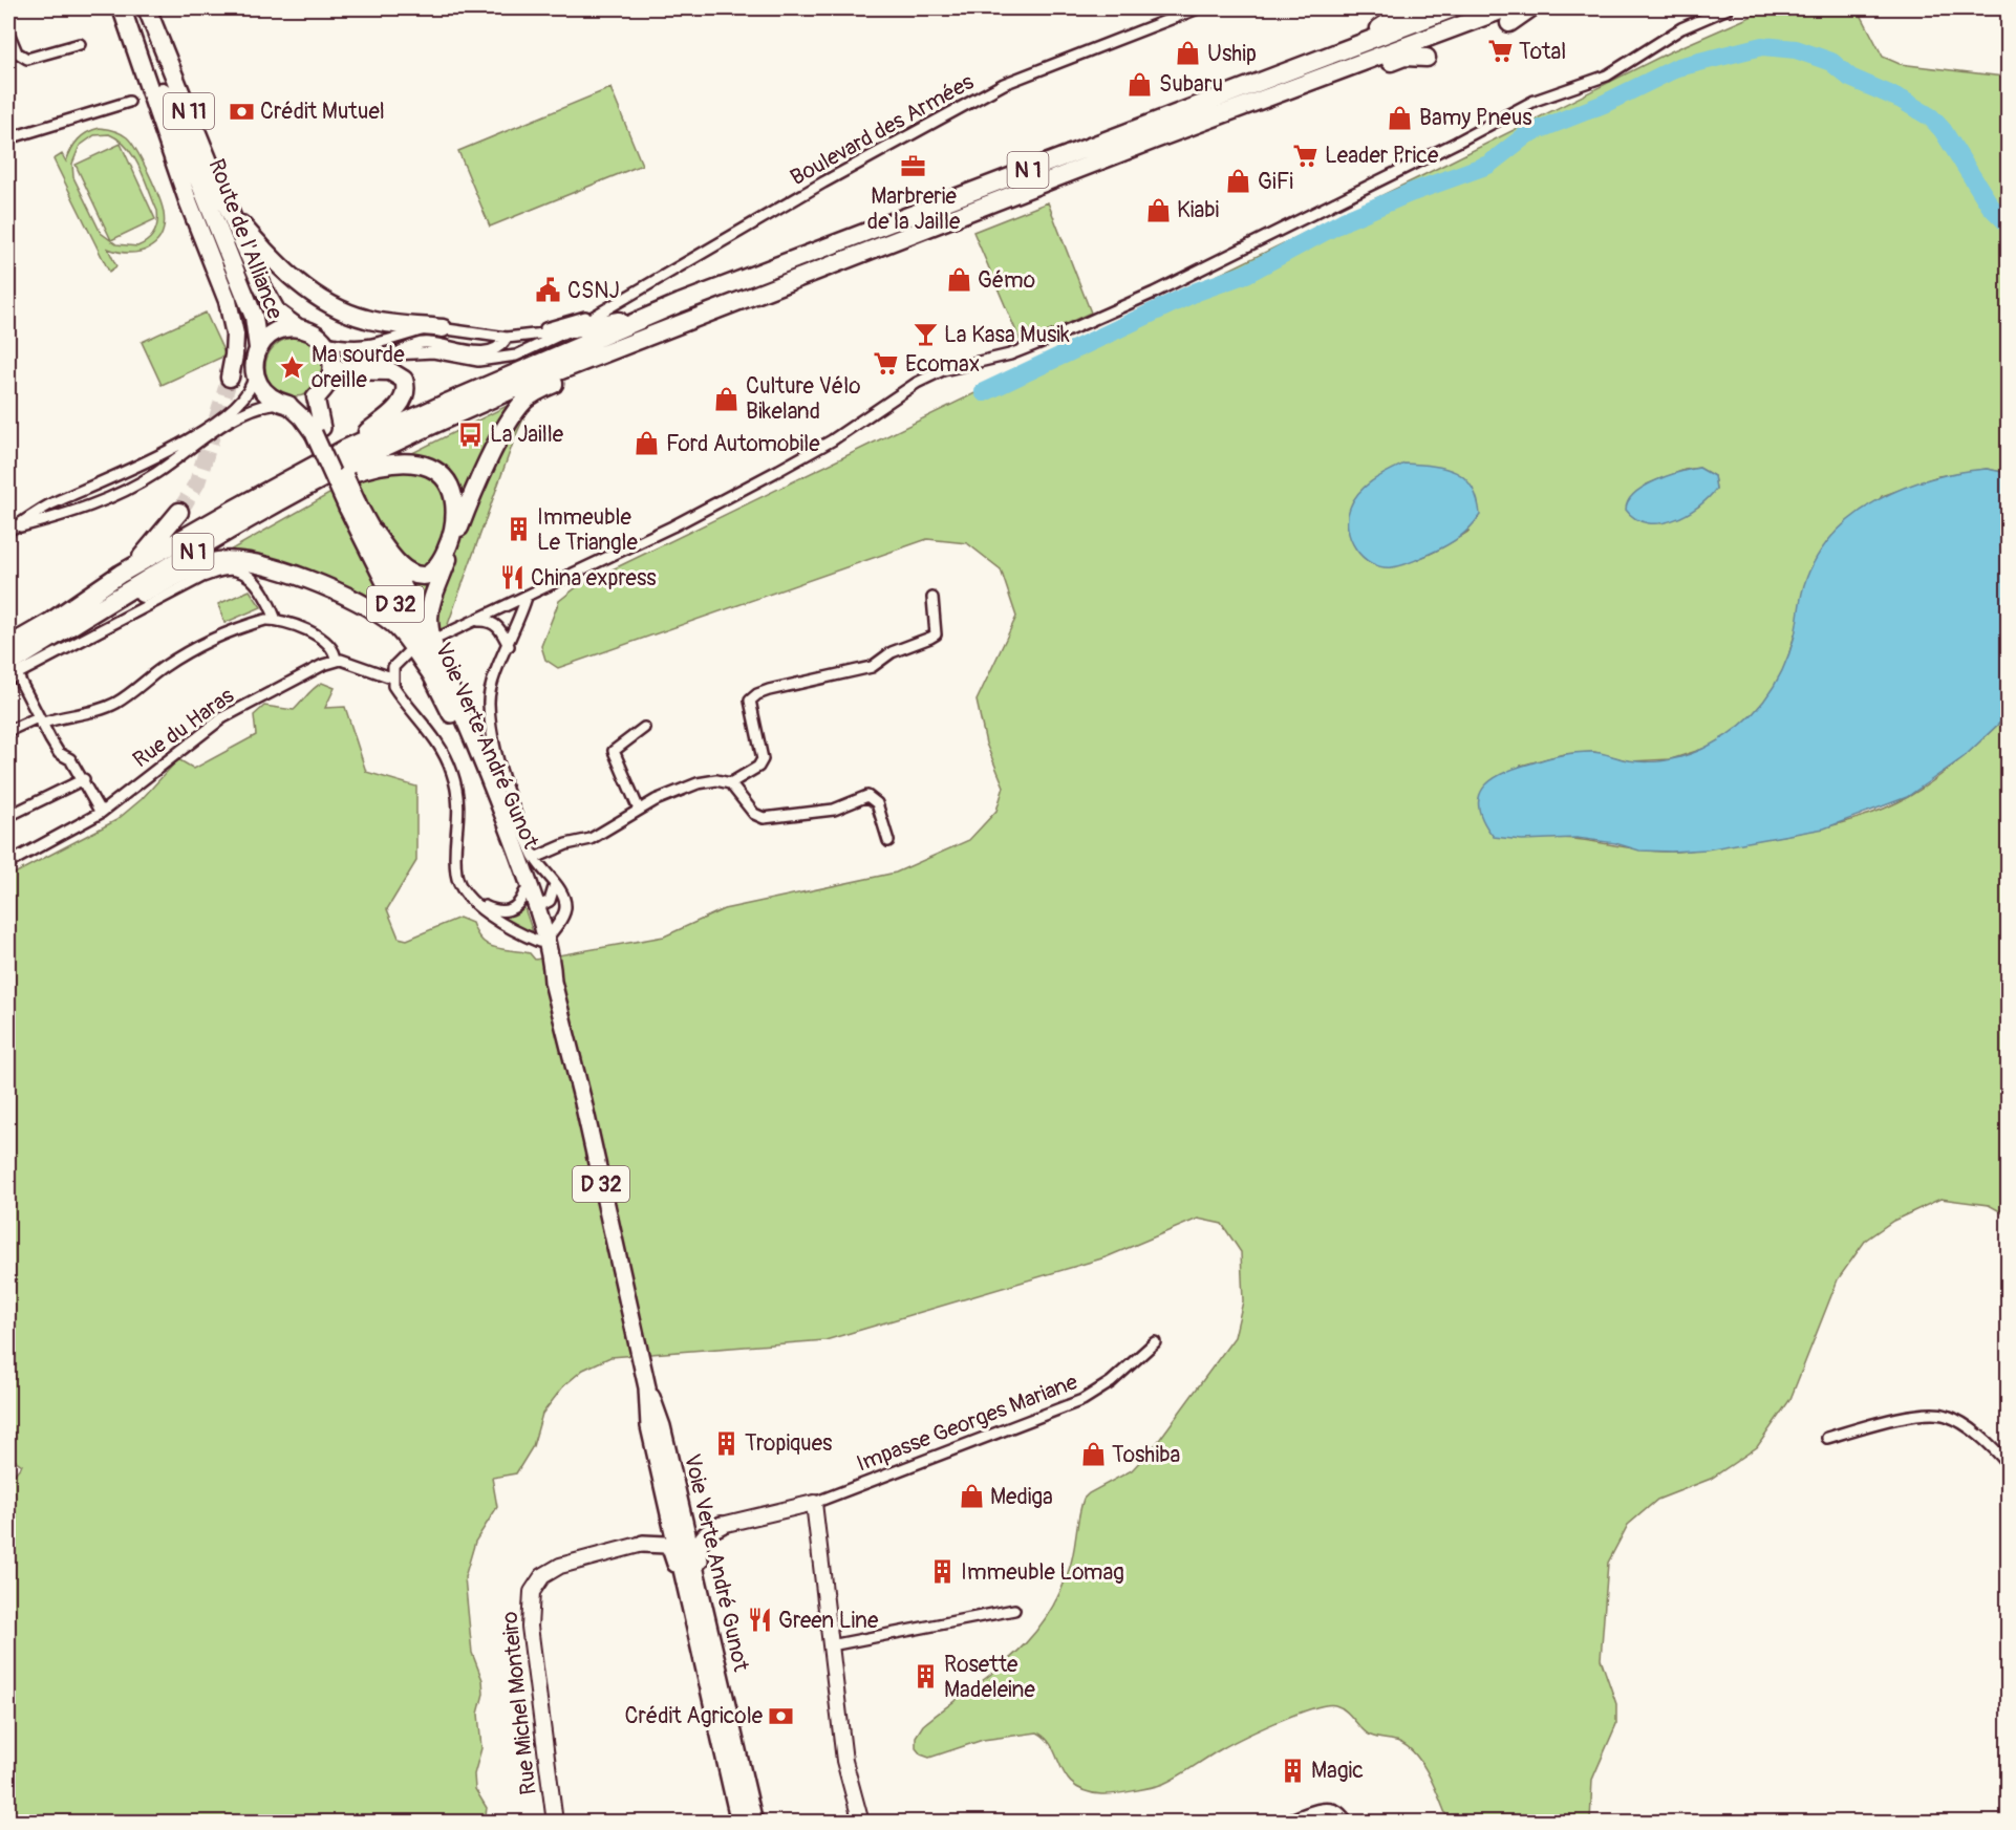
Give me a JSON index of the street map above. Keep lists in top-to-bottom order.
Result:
{
  "streets": {
    "highway": ["N 11", "N 1", "Route de l'Alliance"],
    "main road": ["D 32", "Voie Verte André Gunot"],
    "street": [
      "Boulevard des Armées",
      "Rue du Haras",
      "Impasse Georges Mariane",
      "Rue Michel Monteiro"
    ]
  },
  "places": {
    "supermarket": ["Total", "Leader Price", "Ecomax"],
    "shop": [
      "Uship",
      "Subaru",
      "Bamy Pneus",
      "GiFi",
      "Kiabi",
      "Gémo",
      "Culture Vélo Bikeland",
      "Ford Automobile",
      "Toshiba",
      "Mediga"
    ],
    "bank": ["Crédit Mutuel", "Crédit Agricole"],
    "office": ["Marbrerie de la Jaille"],
    "public building": ["CSNJ"],
    "bar": ["La Kasa Musik"],
    "place": ["Ma sourde oreille"],
    "bus stop": ["La Jaille"],
    "building": [
      "Immeuble Le Triangle",
      "Tropiques",
      "Immeuble Lomag",
      "Rosette Madeleine",
      "Magic"
    ],
    "restaurant": ["China express", "Green Line"]
  }
}
